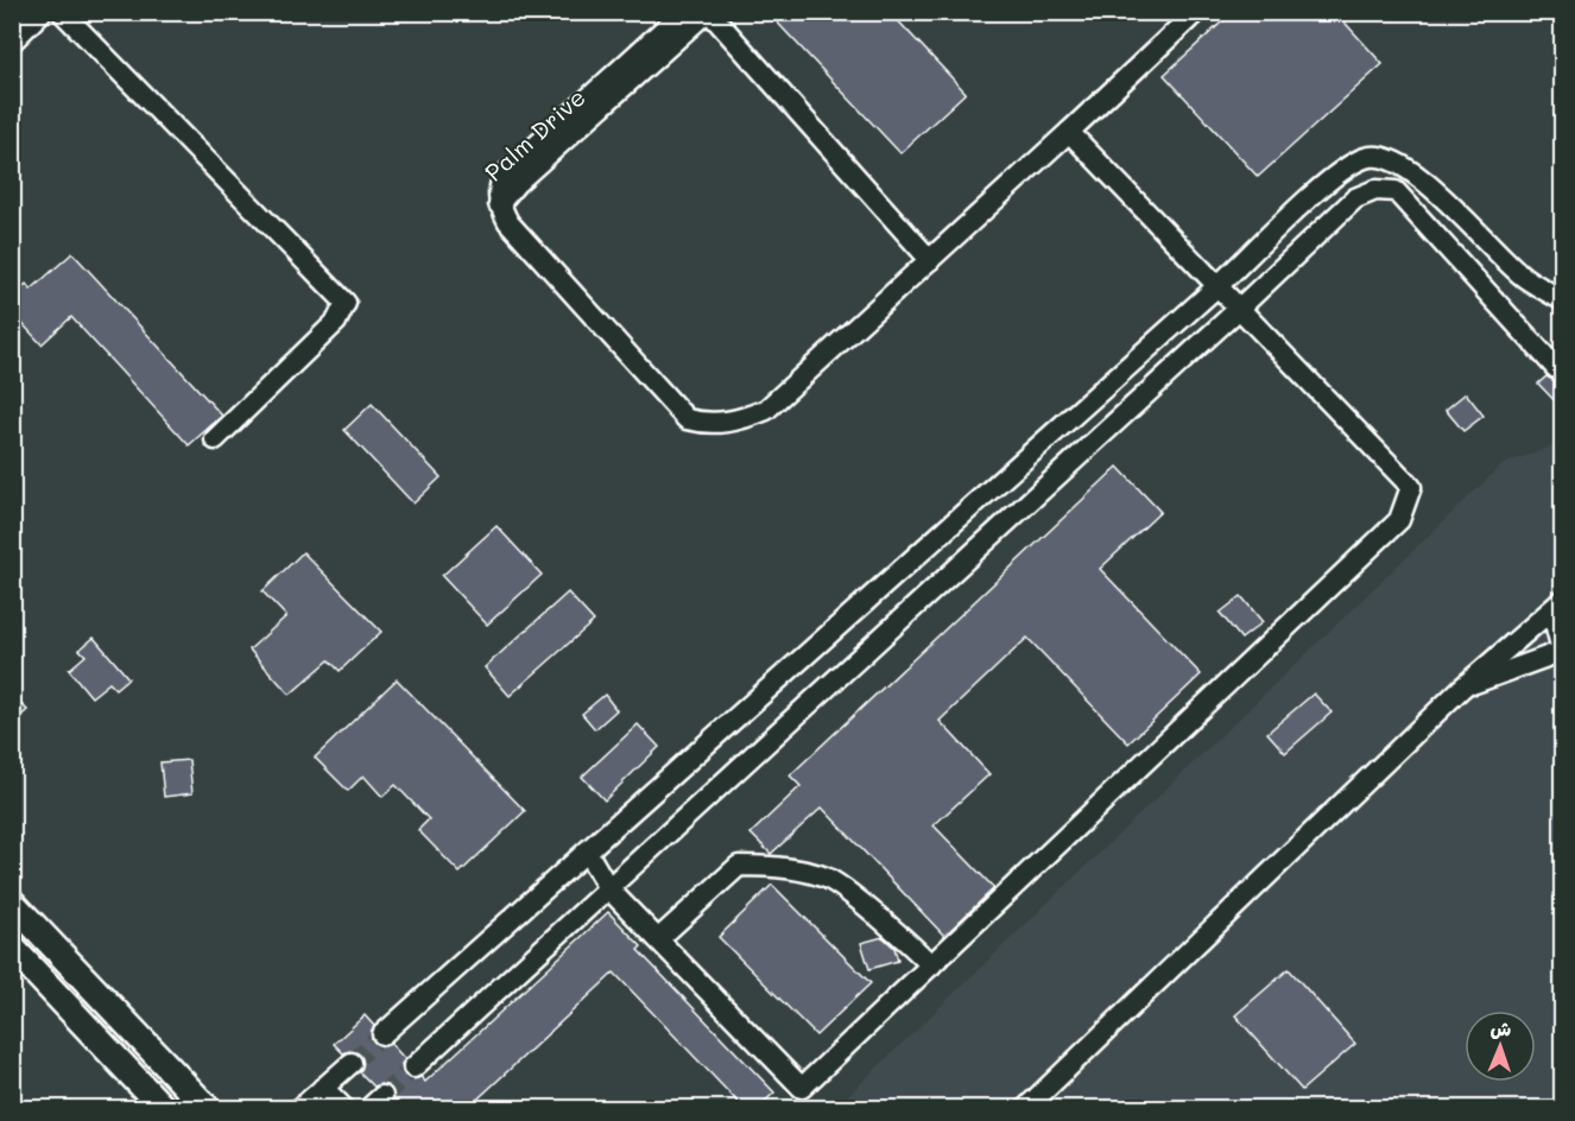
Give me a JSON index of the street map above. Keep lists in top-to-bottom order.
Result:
{
  "streets": {
    "street": ["Palm Drive"]
  },
  "north": "top"
}
